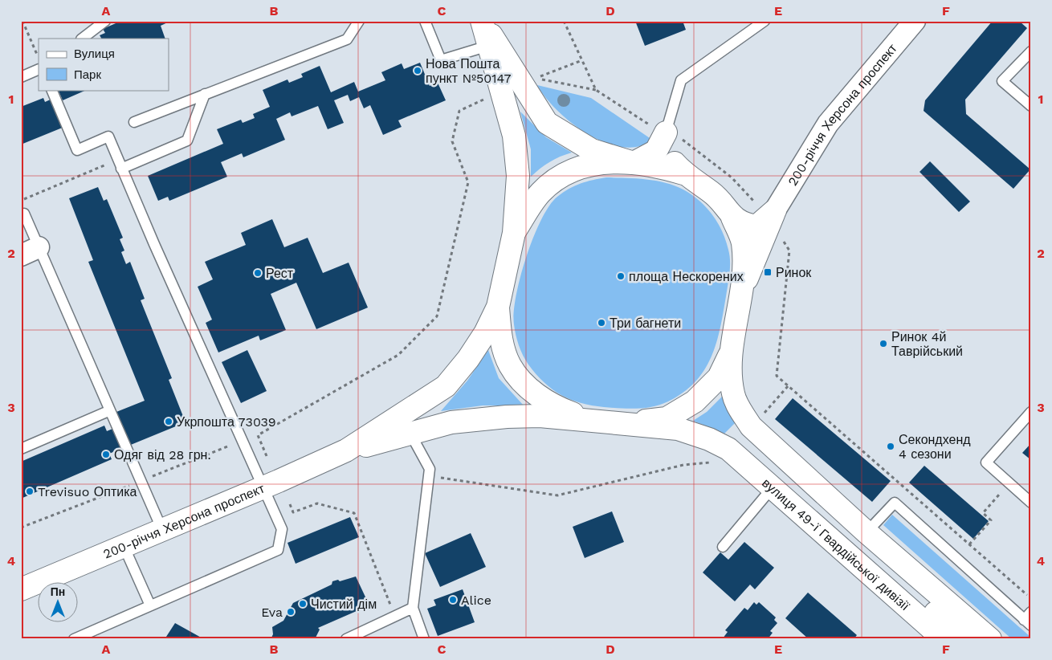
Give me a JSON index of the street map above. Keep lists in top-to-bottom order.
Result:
{
  "streets": {
    "street": ["200-річчя Херсона проспект", "вулиця 49-ї Гвардійської дивізії"]
  },
  "places": {
    "other": [
      "Нова Пошта пункт №50147",
      "Рест",
      "площа Нескорених",
      "Три багнети",
      "Ринок 4й Таврійський",
      "Укрпошта 73039",
      "Секондхенд 4 сезони",
      "Одяг від 28 грн.",
      "Trevisuo Оптика",
      "Alice",
      "Чистий дім",
      "Eva"
    ],
    "transit": ["Ринок"]
  },
  "legend": ["Вулиця", "Парк"],
  "north": "top",
  "grid": {
    "columns": [
      "A",
      "B",
      "C",
      "D",
      "E",
      "F"
    ],
    "rows": [
      "1",
      "2",
      "3",
      "4"
    ]
  }
}
